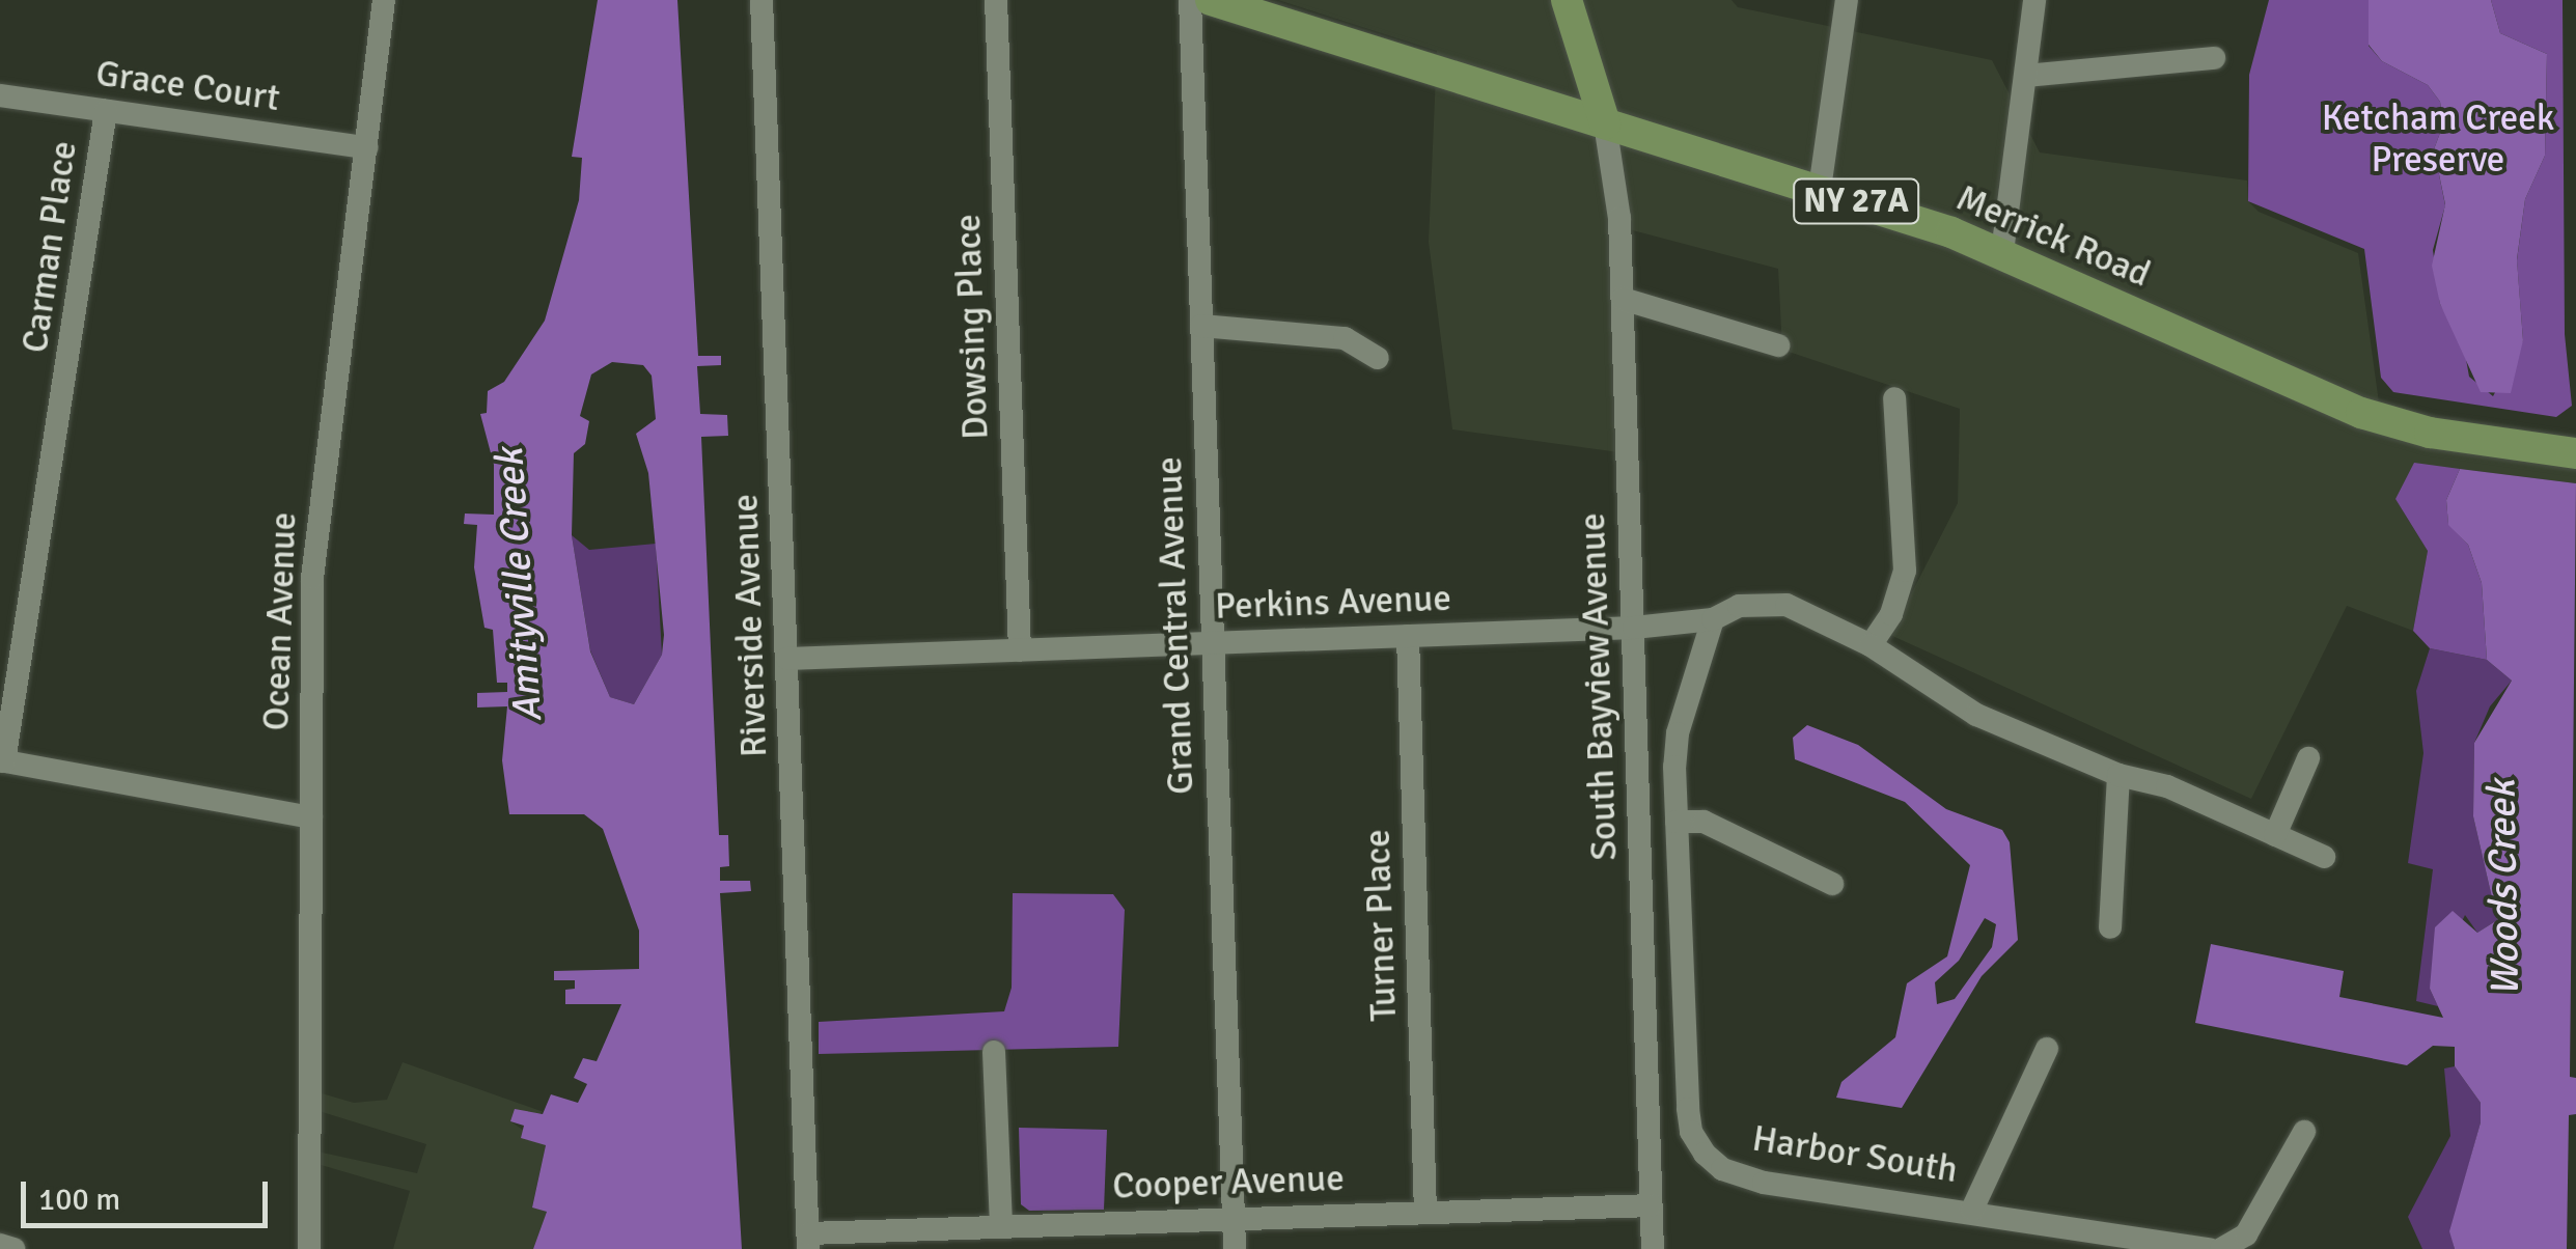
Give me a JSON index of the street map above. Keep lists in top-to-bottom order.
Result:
{
  "streets": {
    "main road": ["NY 27A", "Merrick Road"],
    "street": [
      "Grace Court",
      "Carman Place",
      "Dowsing Place",
      "Perkins Avenue",
      "Ocean Avenue",
      "Riverside Avenue",
      "Grand Central Avenue",
      "South Bayview Avenue",
      "Turner Place",
      "Harbor South",
      "Cooper Avenue"
    ]
  },
  "crossings": [
    ["Grace Court", "Carman Place"],
    ["Grace Court", "Ocean Avenue"],
    ["Merrick Road", "South Bayview Avenue"],
    ["Dowsing Place", "Perkins Avenue"],
    ["Perkins Avenue", "Riverside Avenue"],
    ["Perkins Avenue", "Grand Central Avenue"],
    ["Perkins Avenue", "South Bayview Avenue"],
    ["Perkins Avenue", "Turner Place"],
    ["Perkins Avenue", "Harbor South"],
    ["Riverside Avenue", "Cooper Avenue"],
    ["Grand Central Avenue", "Cooper Avenue"],
    ["South Bayview Avenue", "Cooper Avenue"],
    ["Turner Place", "Cooper Avenue"]
  ],
  "water": ["Amityville Creek", "Woods Creek"],
  "parks": ["Ketcham Creek Preserve"],
  "scale_bar": "100 m"
}
